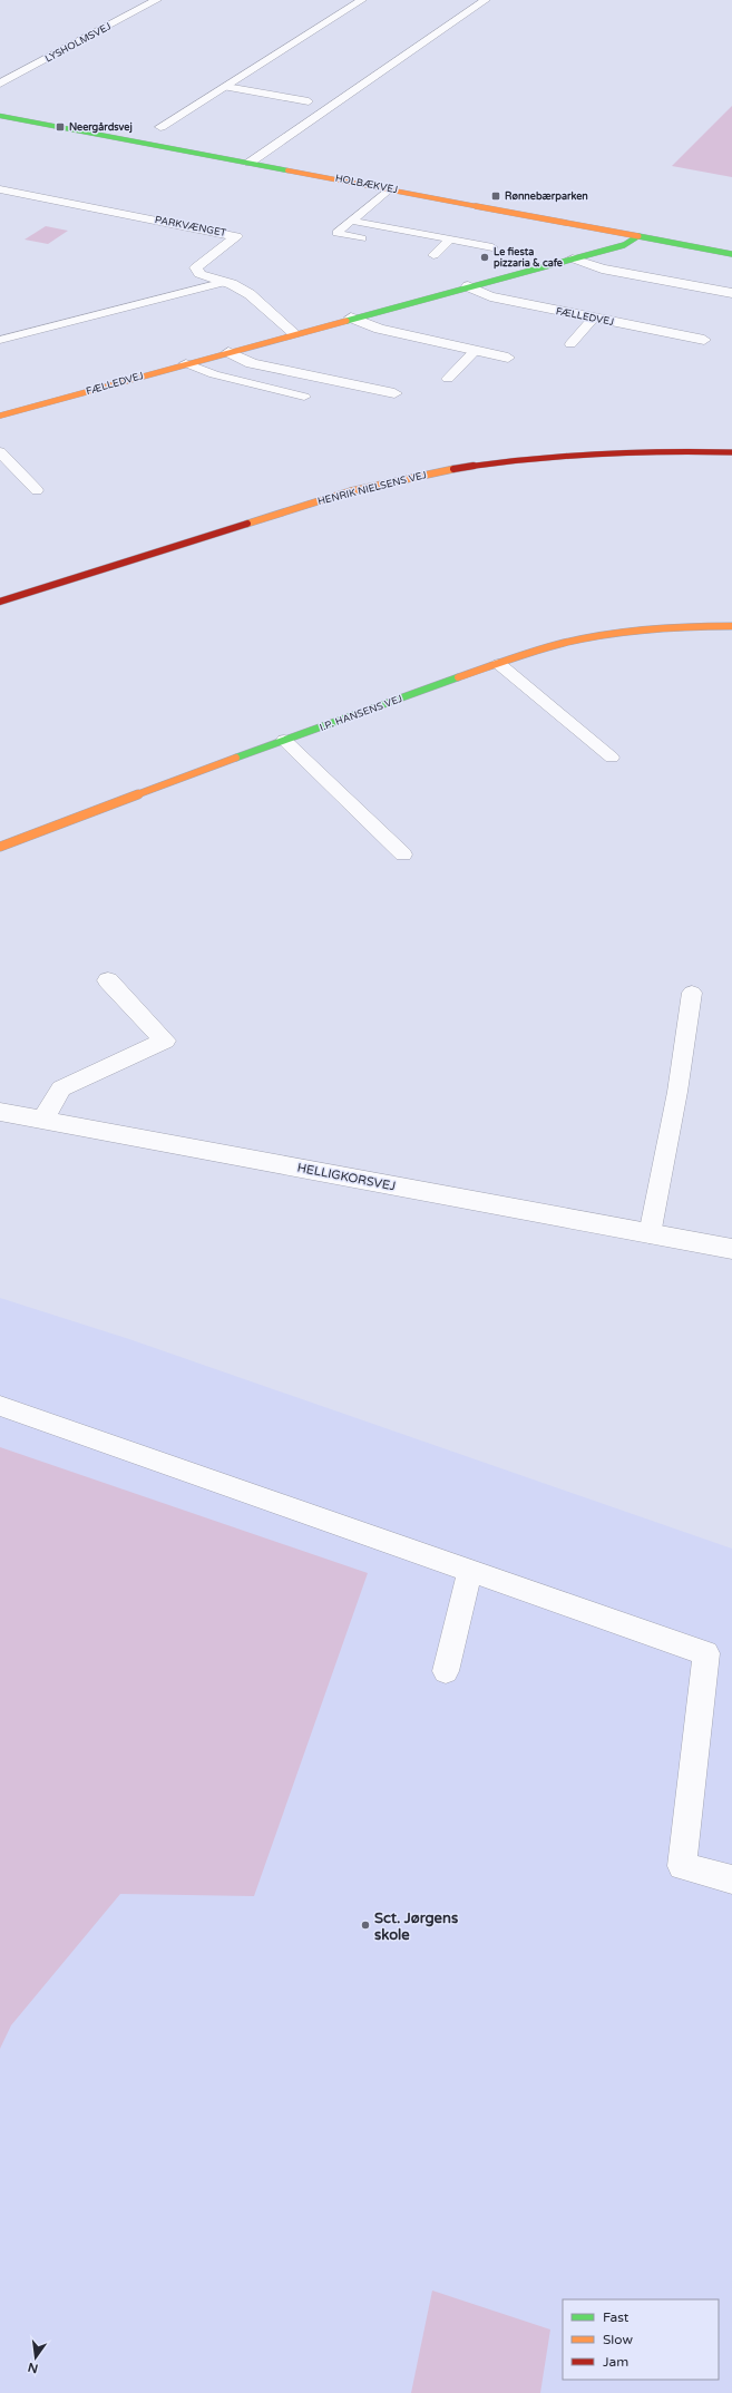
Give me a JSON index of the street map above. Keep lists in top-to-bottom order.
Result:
{
  "streets": {
    "street": [
      "LYSHOLMSVEJ",
      "HOLBÆKVEJ",
      "PARKVÆNGET",
      "FÆLLEDVEJ",
      "HENRIK NIELSENS VEJ",
      "I.P. HANSENS VEJ",
      "HELLIGKORSVEJ"
    ]
  },
  "crossings": [
    ["HOLBÆKVEJ", "FÆLLEDVEJ"],
    ["PARKVÆNGET", "FÆLLEDVEJ"]
  ],
  "places": {
    "transit": ["Neergårdsvej", "Rønnebærparken"],
    "other": ["Le fiesta pizzaria & cafe", "Sct. Jørgens skole"]
  },
  "legend": ["Fast", "Slow", "Jam"],
  "north": "bottom"
}
